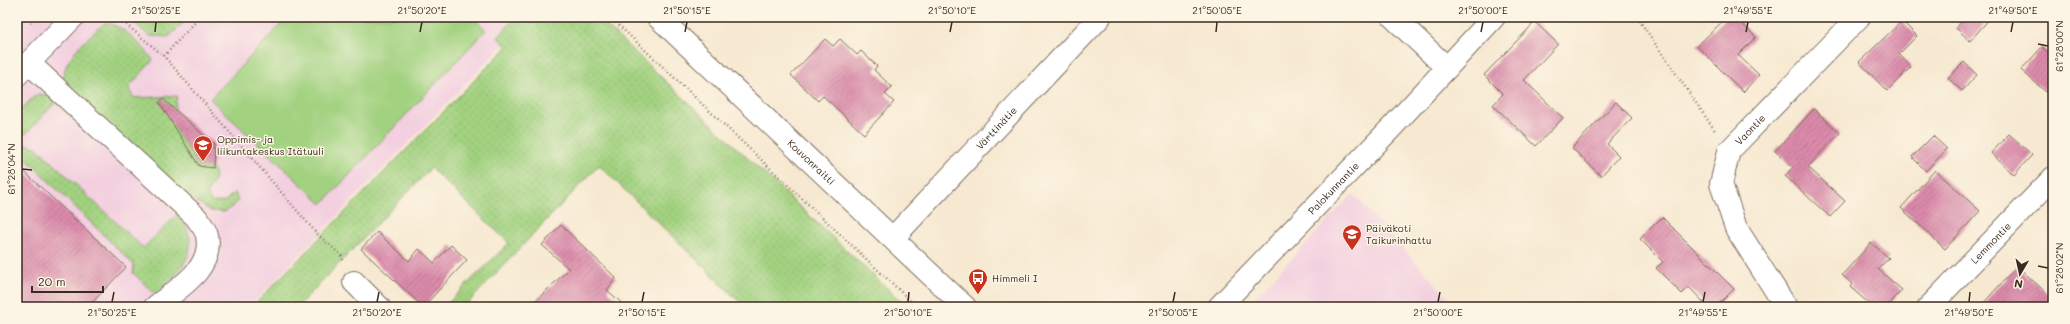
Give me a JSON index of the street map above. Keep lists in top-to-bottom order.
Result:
{
  "streets": {
    "street": [
      "Värttinätie",
      "Vaontie",
      "Kouvonraitti",
      "Palokunnantie",
      "Lemmontie"
    ]
  },
  "crossings": [
    ["Värttinätie", "Kouvonraitti"]
  ],
  "places": {
    "school or university": ["Oppimis- ja liikuntakeskus Itätuuli", "Päiväkoti Taikurinhattu"],
    "bus stop": ["Himmeli I"]
  },
  "scale_bar": "20 m",
  "north": "bottom",
  "coordinates": [
    "21°50'25\"E",
    "21°50'20\"E",
    "21°50'15\"E",
    "21°50'10\"E",
    "21°50'05\"E",
    "21°50'00\"E",
    "21°49'55\"E",
    "21°49'50\"E",
    "61°28'00\"N",
    "61°28'04\"N",
    "61°28'02\"N"
  ]
}
